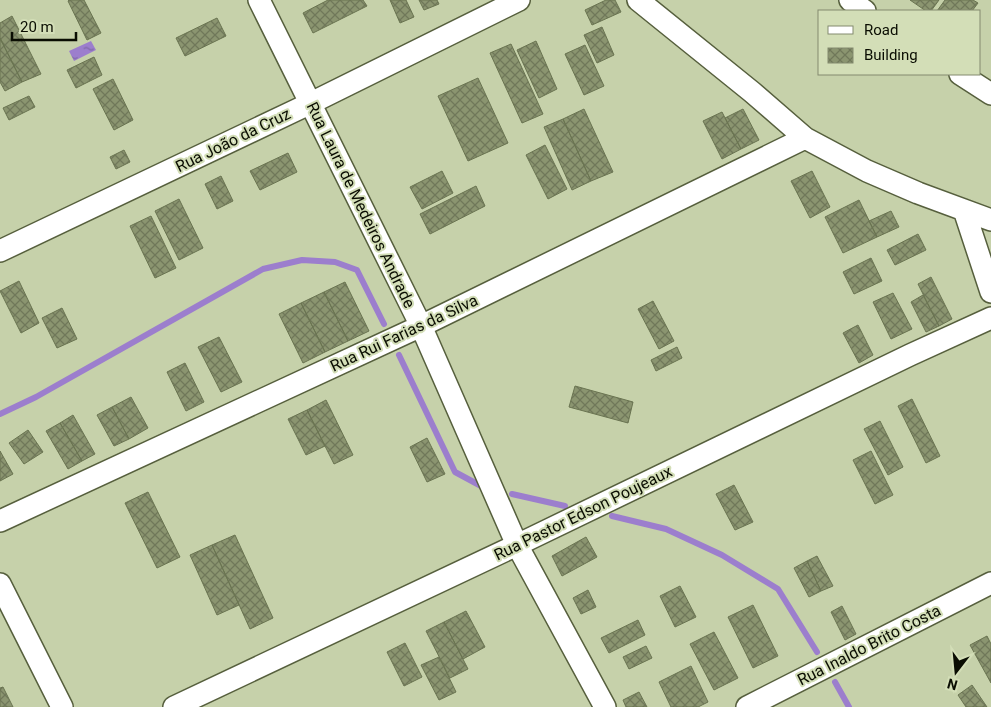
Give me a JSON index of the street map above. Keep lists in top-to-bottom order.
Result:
{
  "streets": {
    "street": [
      "Rua João da Cruz",
      "Rua Laura de Medeiros Andrade",
      "Rua Rui Farias da Silva",
      "Rua Pastor Edson Poujeaux",
      "Rua Inaldo Brito Costa"
    ]
  },
  "crossings": [
    ["Rua João da Cruz", "Rua Laura de Medeiros Andrade"],
    ["Rua Laura de Medeiros Andrade", "Rua Rui Farias da Silva"],
    ["Rua Laura de Medeiros Andrade", "Rua Pastor Edson Poujeaux"]
  ],
  "legend": ["Road", "Building"],
  "scale_bar": "20 m",
  "north": "bottom"
}
